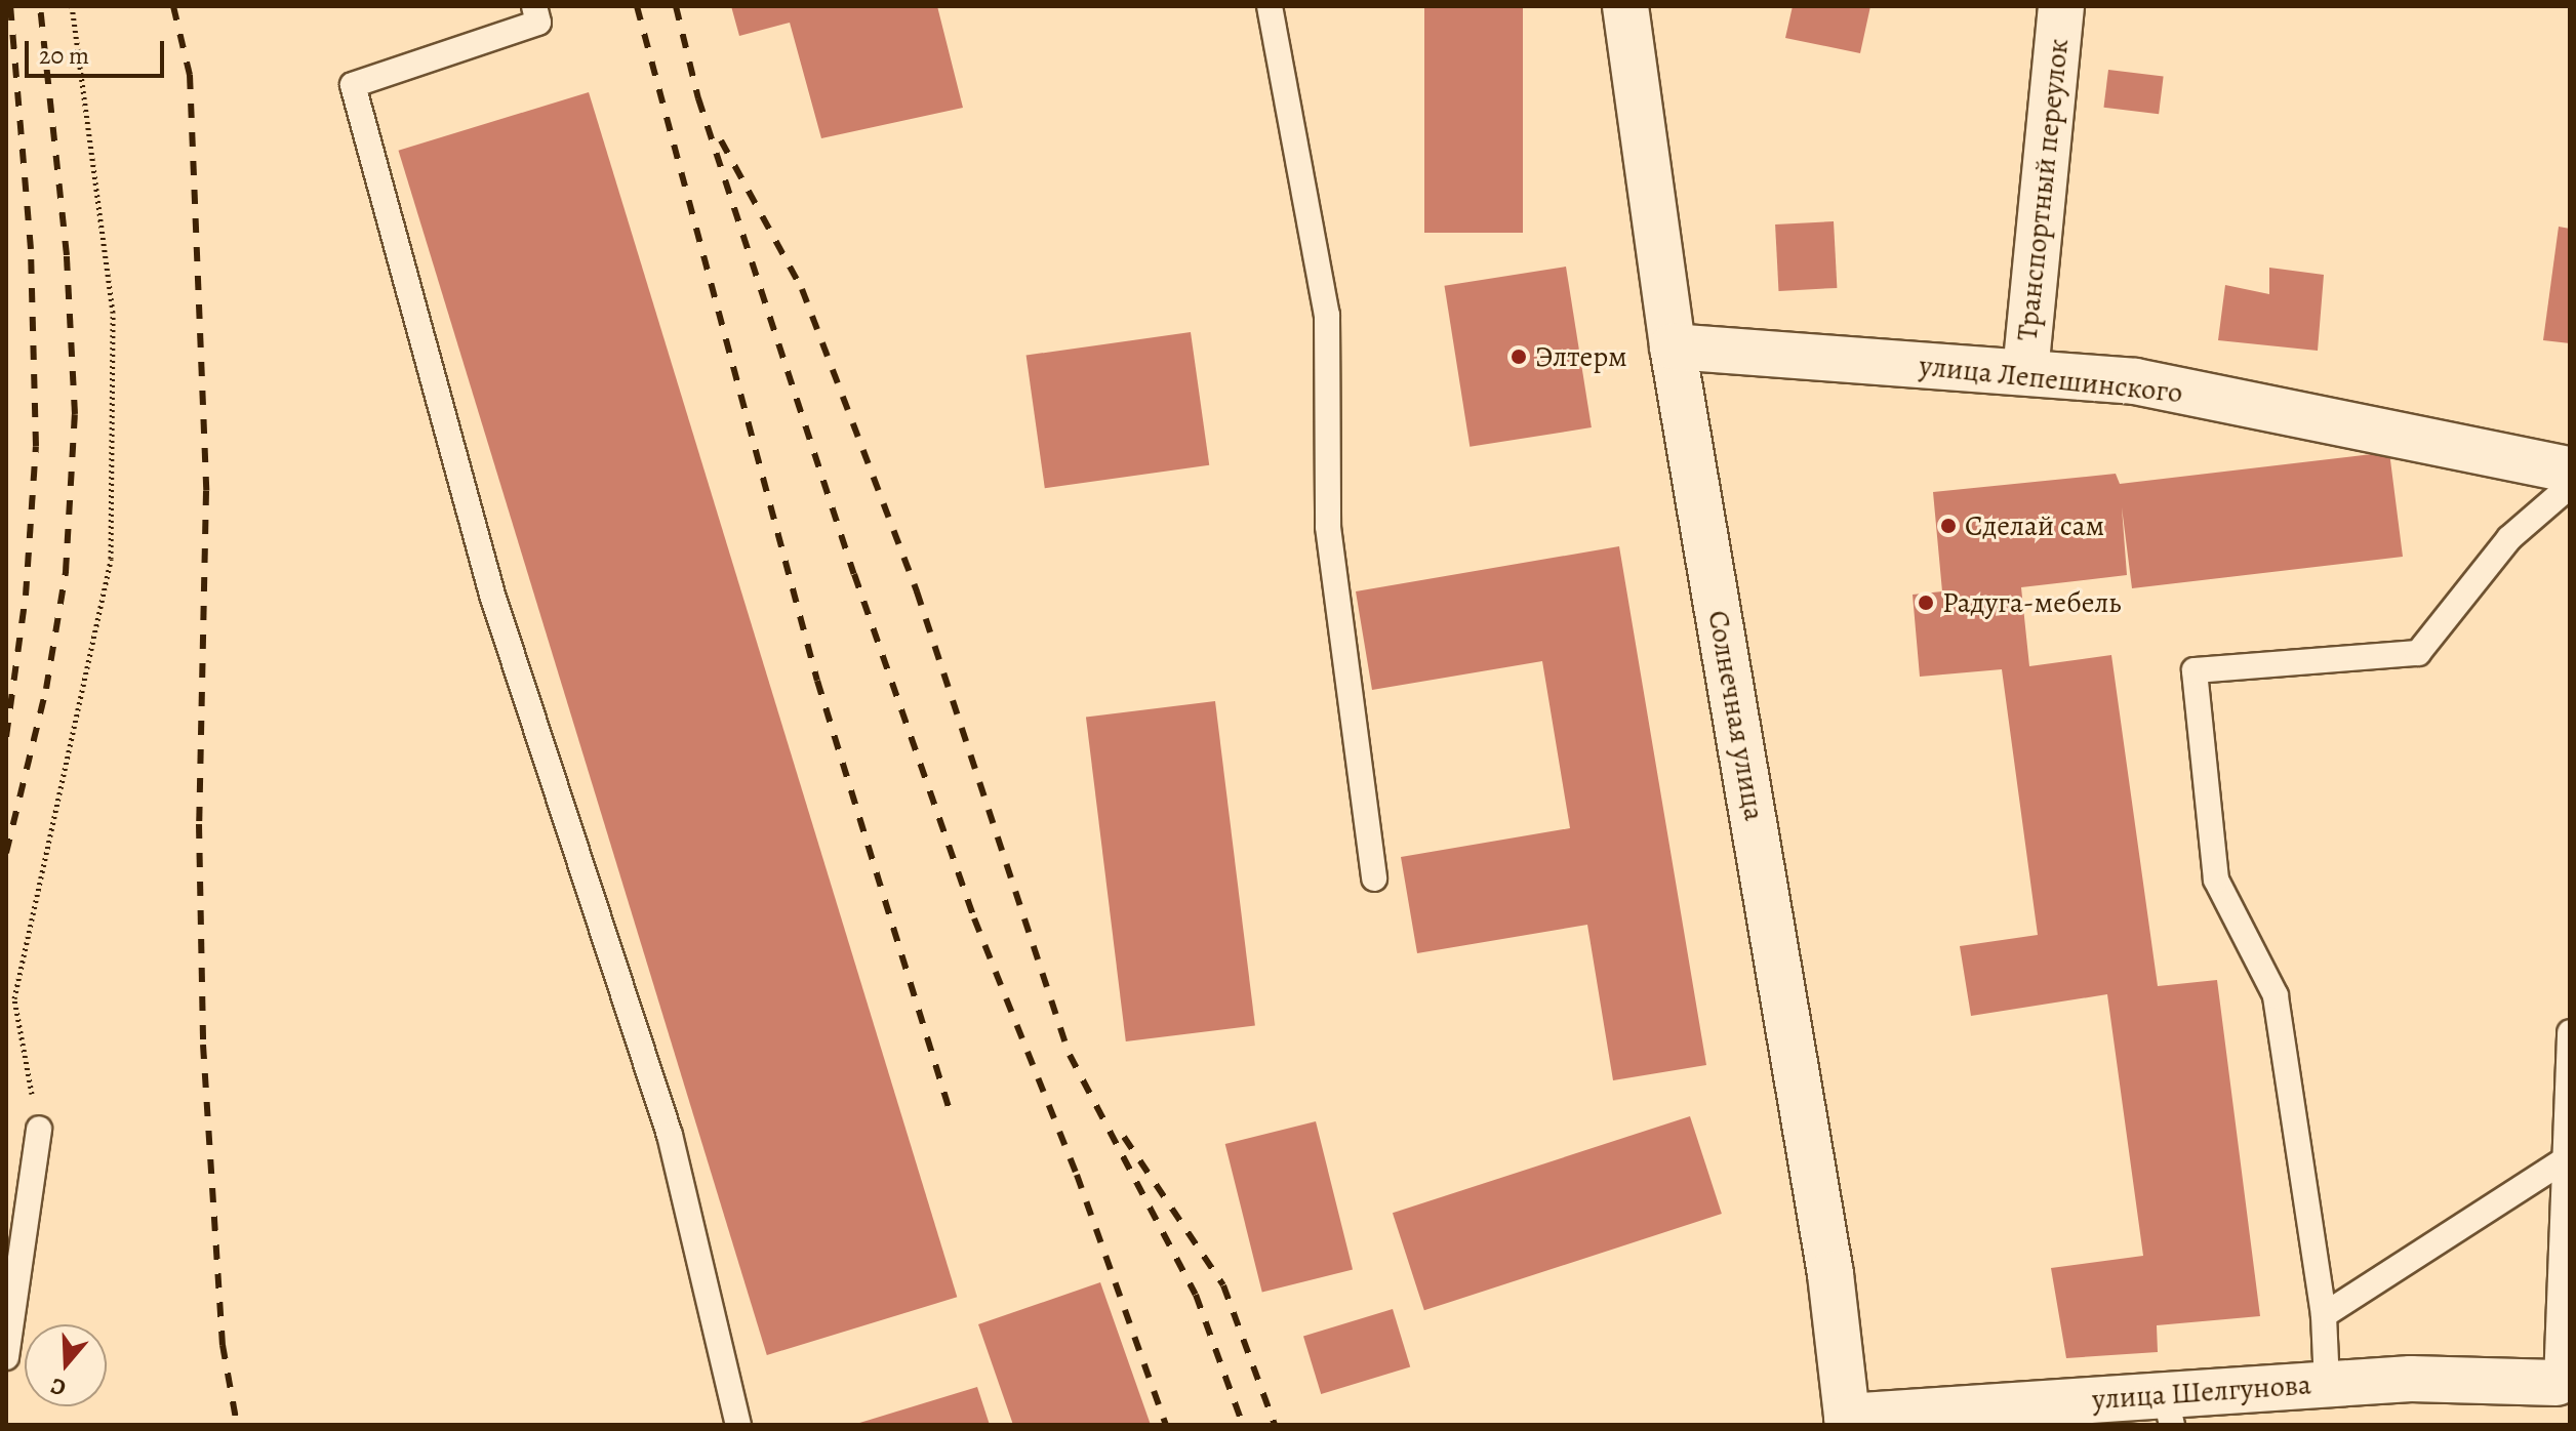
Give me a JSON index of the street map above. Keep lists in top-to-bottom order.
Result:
{
  "streets": {
    "street": [
      "Транспортный переулок",
      "улица Лепешинского",
      "Солнечная улица",
      "улица Шелгунова"
    ]
  },
  "crossings": [
    ["Транспортный переулок", "улица Лепешинского"],
    ["улица Лепешинского", "Солнечная улица"],
    ["Солнечная улица", "улица Шелгунова"]
  ],
  "places": ["Элтерм", "Сделай сам", "Радуга-мебель"],
  "scale_bar": "20 m",
  "north": "bottom"
}
